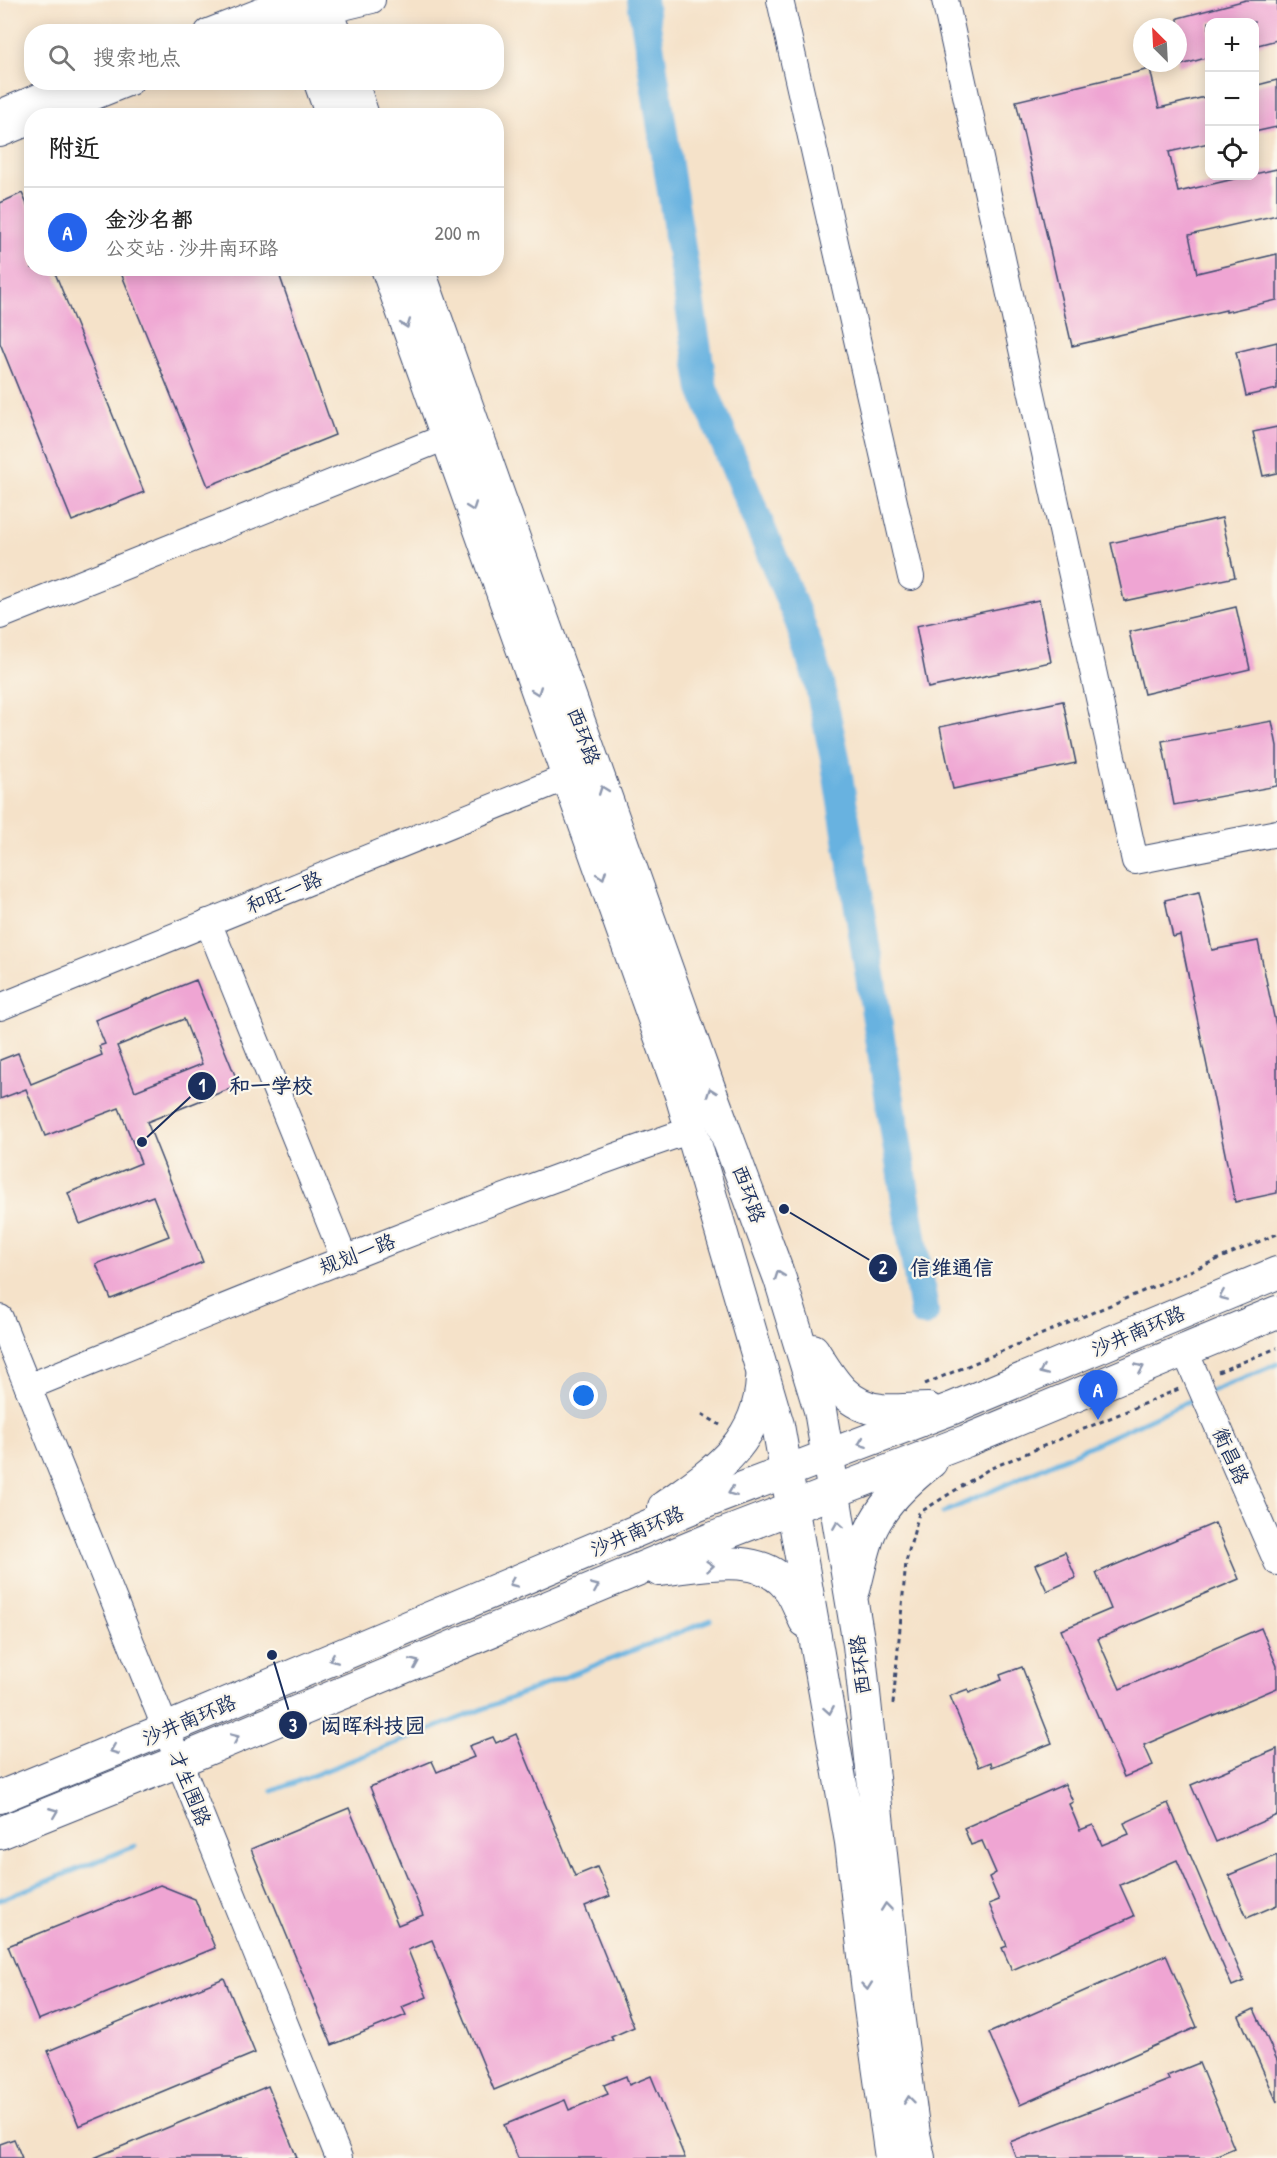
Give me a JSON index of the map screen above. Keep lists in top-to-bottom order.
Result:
{
  "streets": {
    "main road": ["西环路", "沙井南环路"],
    "street": [
      "和旺一路",
      "规划一路",
      "衡昌路",
      "才生围路"
    ]
  },
  "crossings": [
    ["西环路", "和旺一路"],
    ["西环路", "规划一路"],
    ["西环路", "沙井南环路"],
    ["规划一路", "才生围路"],
    ["沙井南环路", "衡昌路"],
    ["沙井南环路", "才生围路"]
  ],
  "places": ["和一学校", "信维通信", "闳晖科技园"],
  "north": "top left",
  "page": {
    "map_buttons": ["+", "−"],
    "search": "搜索地点",
    "heading": "附近",
    "list": [
      {
        "mark": "A",
        "name": "金沙名都",
        "note": "公交站 · 沙井南环路",
        "value": "200 m"
      }
    ],
    "pins": "A"
  }
}
